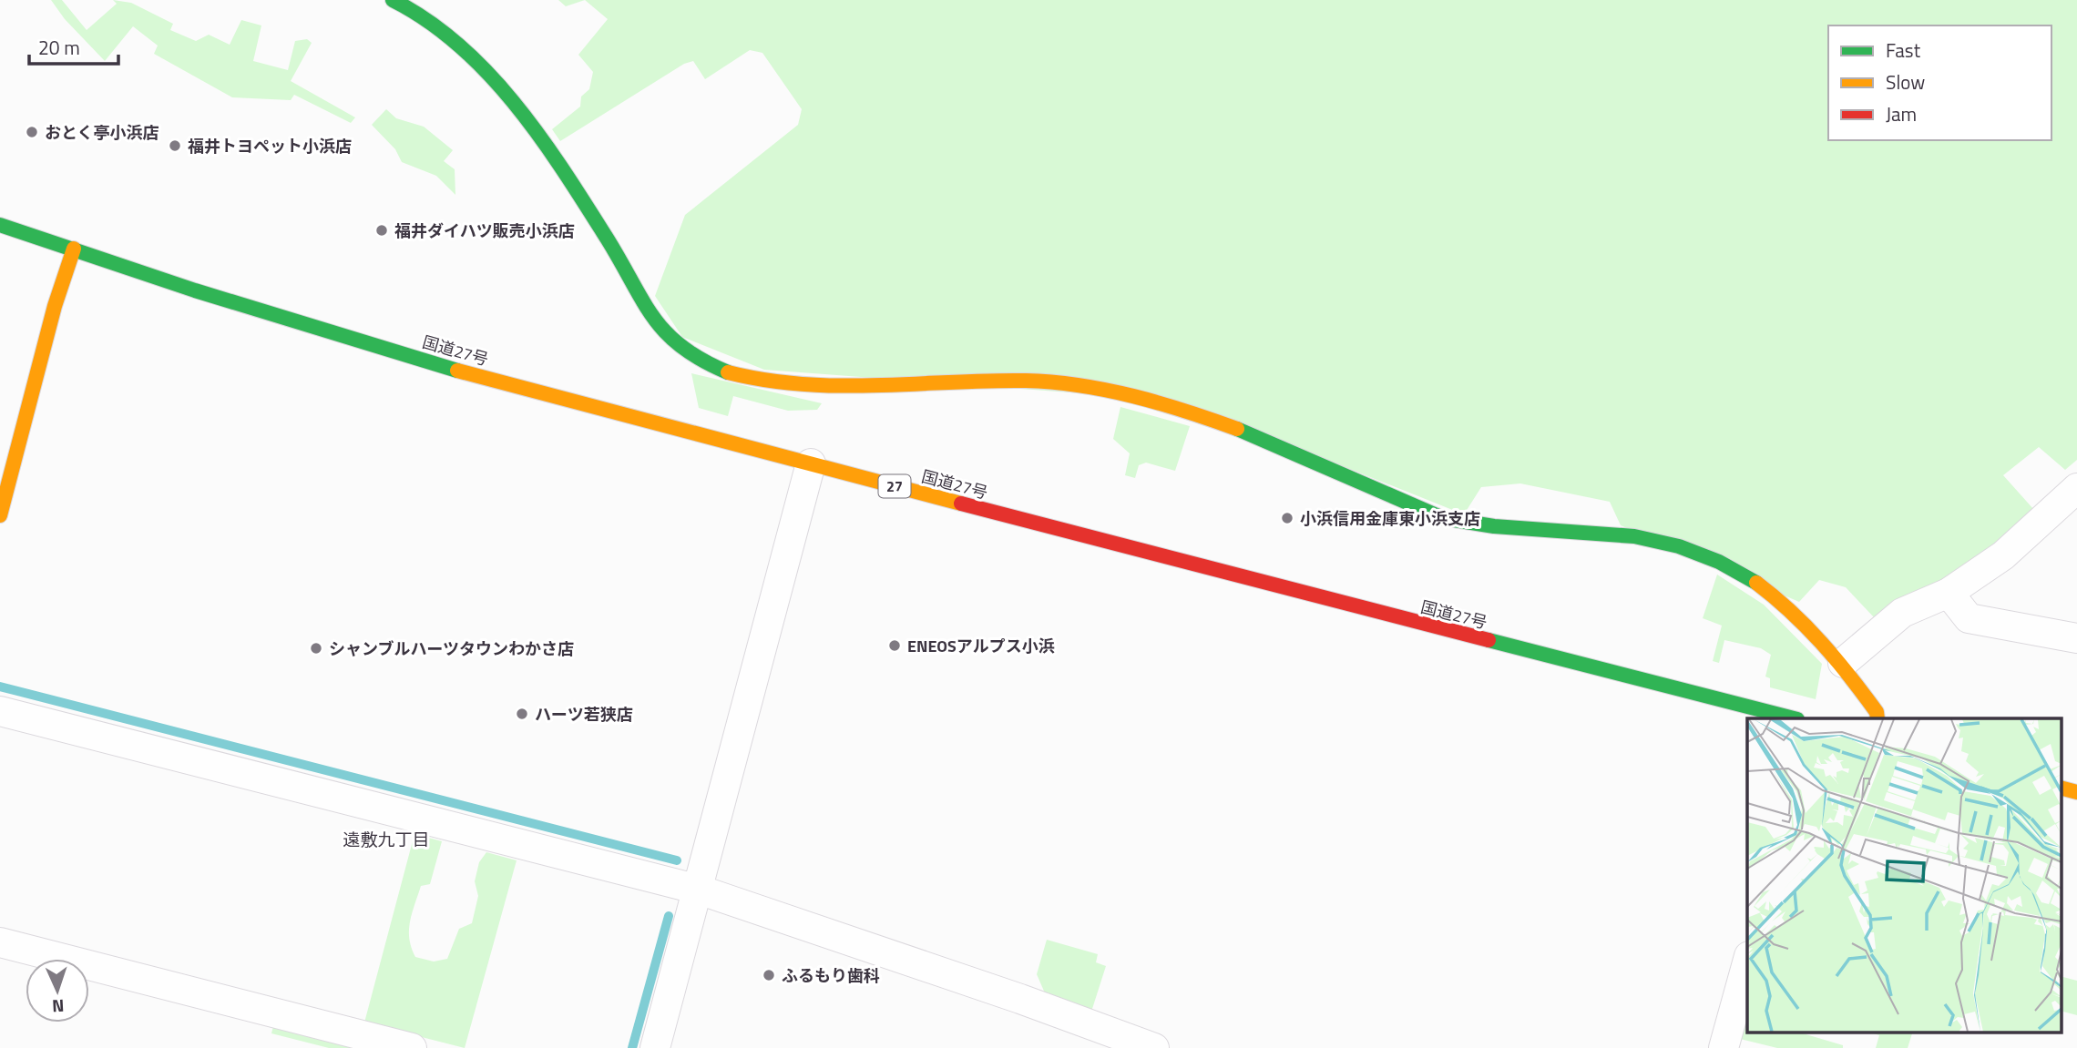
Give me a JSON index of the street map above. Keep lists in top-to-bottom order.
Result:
{
  "streets": {
    "main road": ["国道27号", "27"]
  },
  "districts": ["遠敷九丁目"],
  "places": [
    "おとく亭小浜店",
    "福井トヨペット小浜店",
    "福井ダイハツ販売小浜店",
    "小浜信用金庫東小浜支店",
    "ENEOSアルプス小浜",
    "シャンブルハーツタウンわかさ店",
    "ハーツ若狭店",
    "ふるもり歯科"
  ],
  "legend": ["Fast", "Slow", "Jam"],
  "scale_bar": "20 m",
  "north": "bottom"
}
